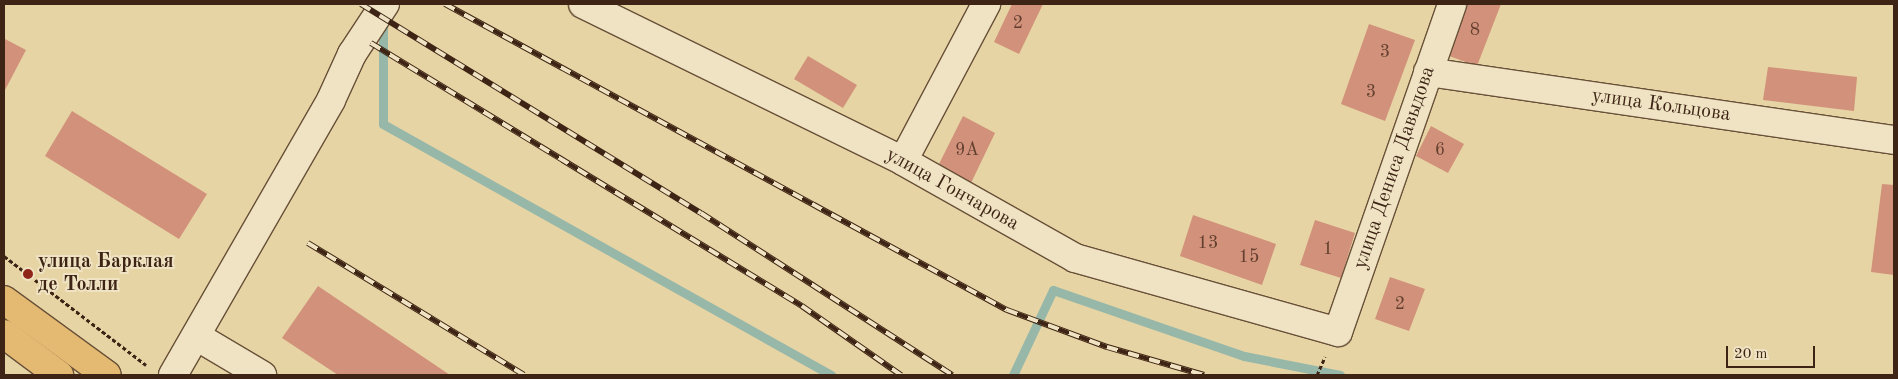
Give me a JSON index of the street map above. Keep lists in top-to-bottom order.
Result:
{
  "streets": {
    "street": ["улица Кольцова", "улица Дениса Давыдова", "улица Гончарова"]
  },
  "crossings": [
    ["улица Кольцова", "улица Дениса Давыдова"],
    ["улица Дениса Давыдова", "улица Гончарова"]
  ],
  "places": ["улица Барклая де Толли"],
  "house_numbers": [
    "2",
    "8",
    "3",
    "3",
    "9А",
    "6",
    "13",
    "1",
    "15",
    "2"
  ],
  "scale_bar": "20 m"
}
